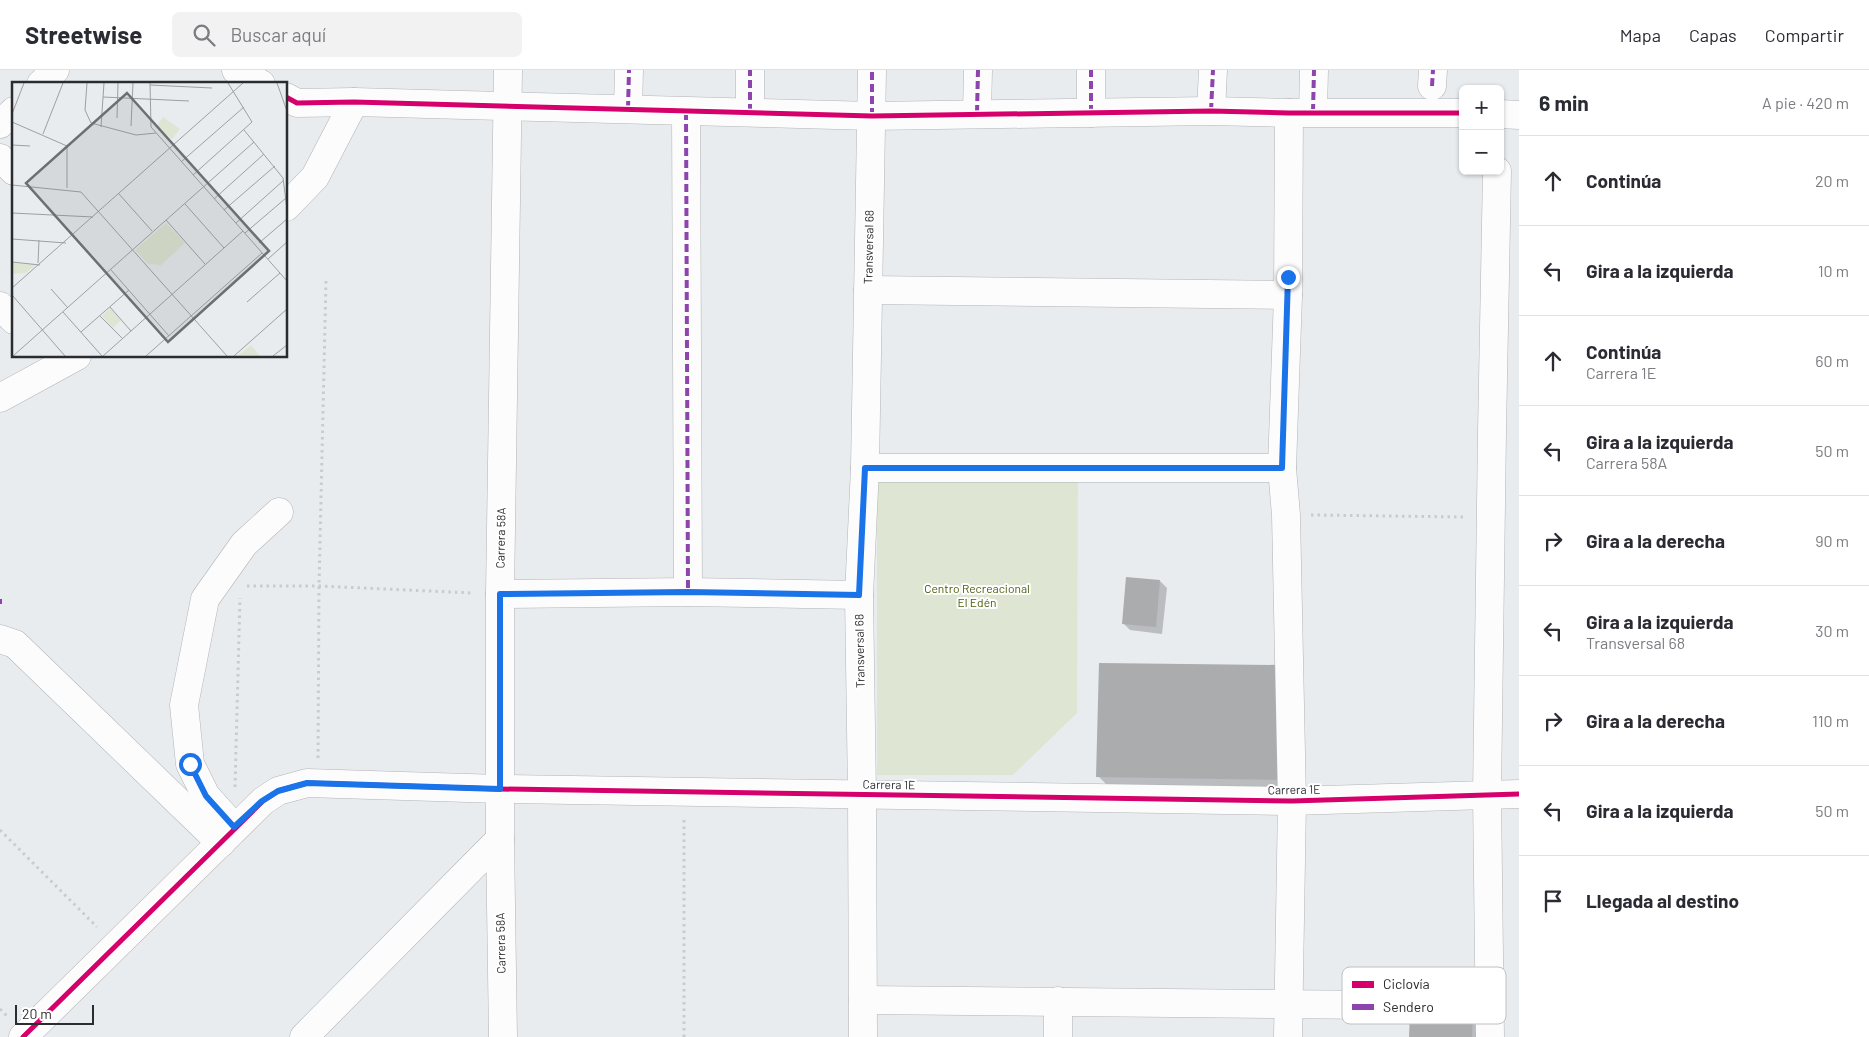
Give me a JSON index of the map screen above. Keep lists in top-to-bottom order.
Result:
{
  "streets": {
    "street": ["Transversal 68", "Carrera 58A", "Carrera 1E"]
  },
  "crossings": [
    ["Transversal 68", "Carrera 1E"],
    ["Carrera 58A", "Carrera 1E"]
  ],
  "parks": ["Centro Recreacional El Edén"],
  "legend": ["Ciclovía", "Sendero"],
  "scale_bar": "20 m",
  "page": {
    "header": "Streetwise",
    "search": "Buscar aquí",
    "nav": ["Mapa", "Capas", "Compartir"],
    "heading": ["6 min", "A pie · 420 m"],
    "map_buttons": ["+", "−"],
    "list": [
      ["Continúa", "20 m"],
      ["Gira a la izquierda", "10 m"],
      ["Continúa", "Carrera 1E", "60 m"],
      ["Gira a la izquierda", "Carrera 58A", "50 m"],
      ["Gira a la derecha", "90 m"],
      ["Gira a la izquierda", "Transversal 68", "30 m"],
      ["Gira a la derecha", "110 m"],
      ["Gira a la izquierda", "50 m"],
      "Llegada al destino"
    ],
    "scale": "20 m"
  }
}
